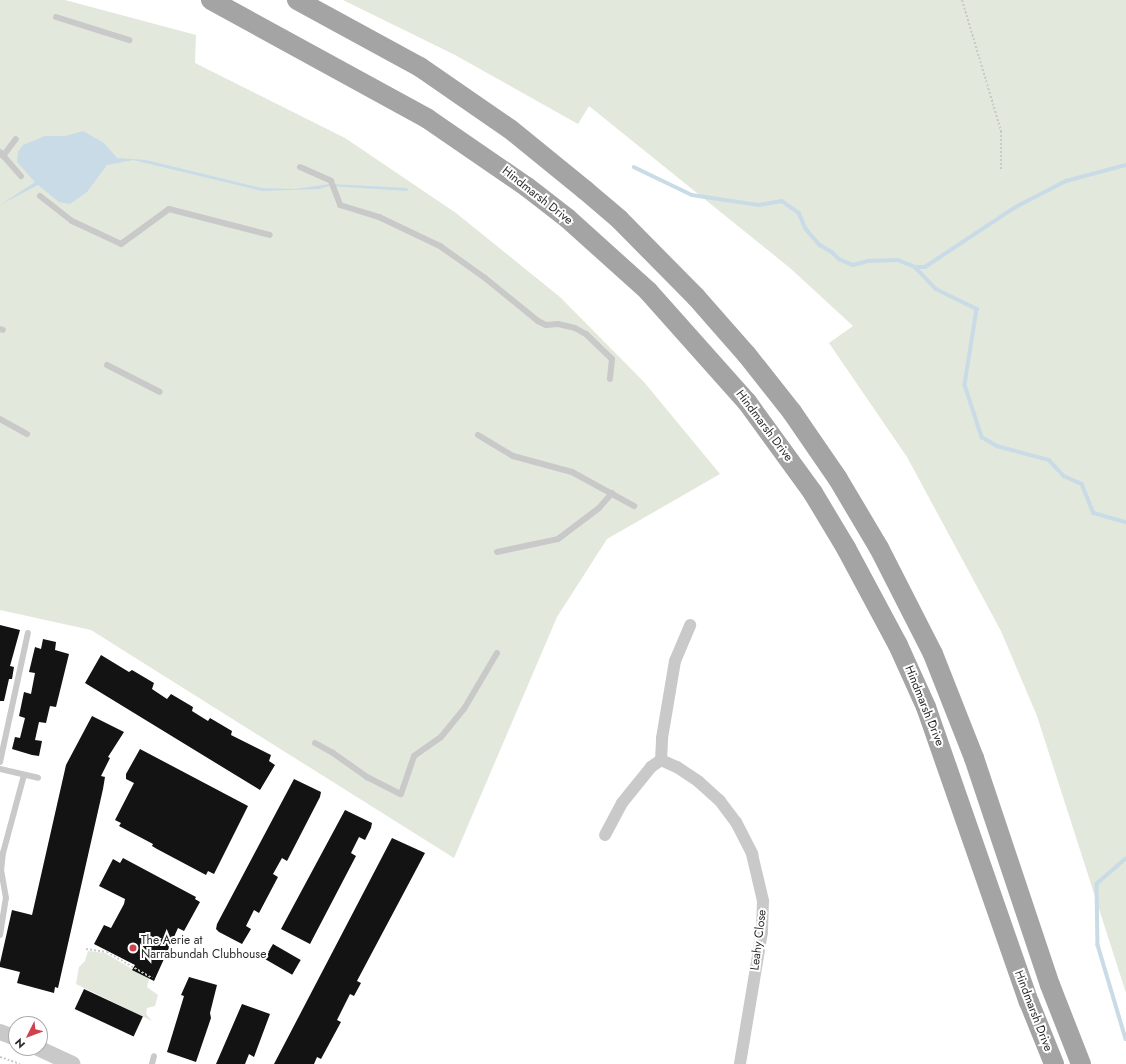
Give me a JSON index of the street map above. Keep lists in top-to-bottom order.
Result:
{
  "streets": {
    "main road": ["Hindmarsh Drive"],
    "street": ["Leahy Close"]
  },
  "places": ["The Aerie at Narrabundah Clubhouse"],
  "north": "bottom left"
}
